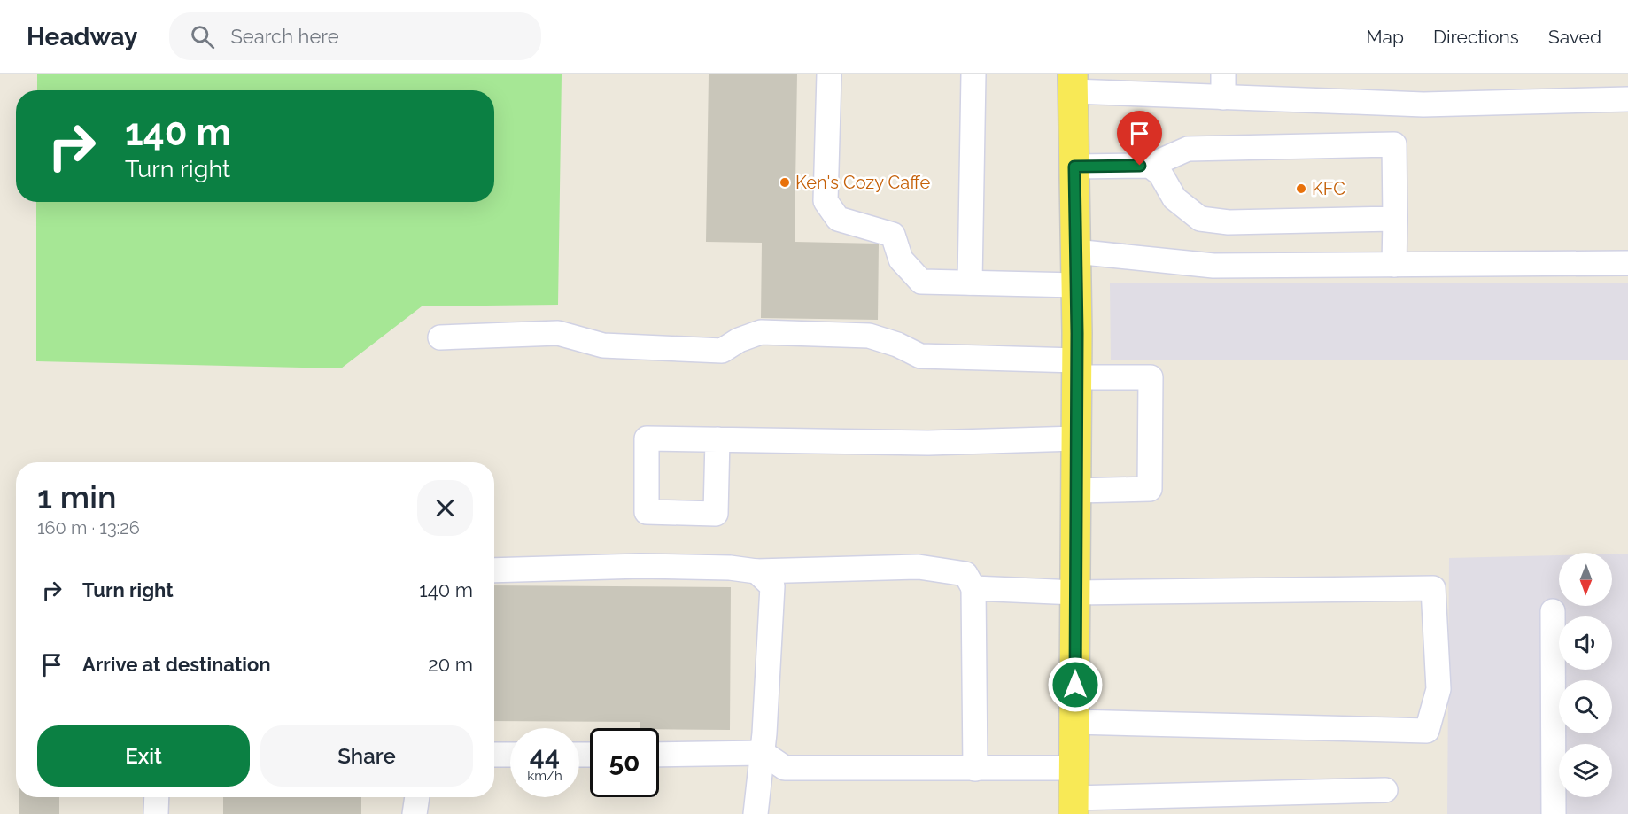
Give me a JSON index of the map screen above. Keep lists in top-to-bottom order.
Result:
{
  "places": ["Ken's Cozy Caffe", "KFC"],
  "north": "bottom",
  "page": {
    "header": "Headway",
    "search": "Search here",
    "nav": ["Map", "Directions", "Saved"],
    "turn": ["140 m", "Turn right"],
    "heading": ["1 min", "160 m · 13:26"],
    "list": [
      {
        "name": "Turn right",
        "value": "140 m"
      },
      {
        "name": "Arrive at destination",
        "value": "20 m"
      }
    ],
    "buttons": ["Exit", "Share"],
    "speed": "44 km/h",
    "limit": "50"
  }
}
